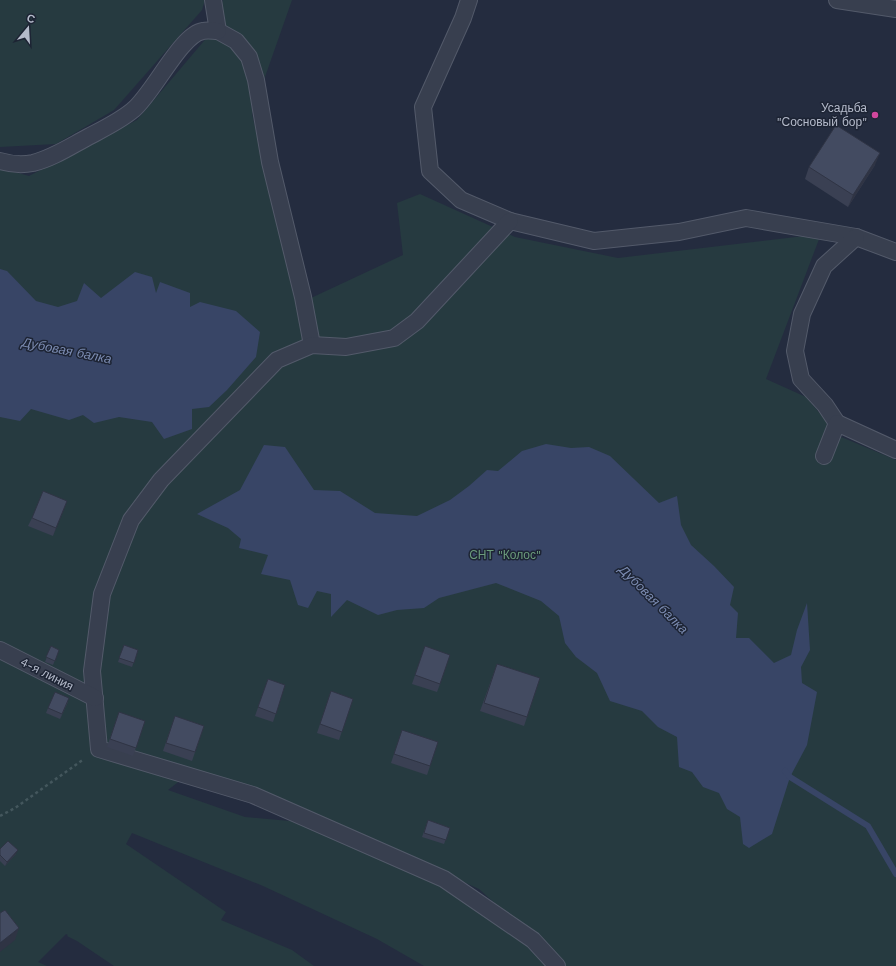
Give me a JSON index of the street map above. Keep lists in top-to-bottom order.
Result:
{
  "streets": {
    "street": ["4-я линия"]
  },
  "water": ["Дубовая балка"],
  "parks": ["СНТ \"Колос\""],
  "places": ["Усадьба \"Сосновый бор\""],
  "north": "top"
}
